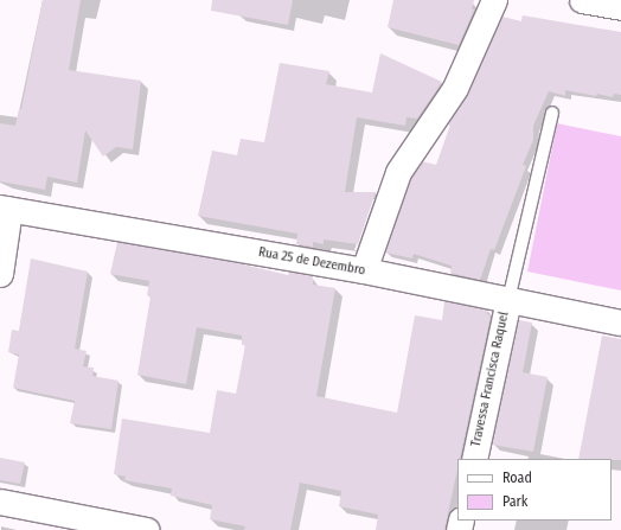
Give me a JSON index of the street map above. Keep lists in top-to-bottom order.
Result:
{
  "streets": {
    "street": ["Rua 25 de Dezembro", "Travessa Francisca Raquel"]
  },
  "crossings": [
    ["Rua 25 de Dezembro", "Travessa Francisca Raquel"]
  ],
  "legend": ["Road", "Park"]
}
